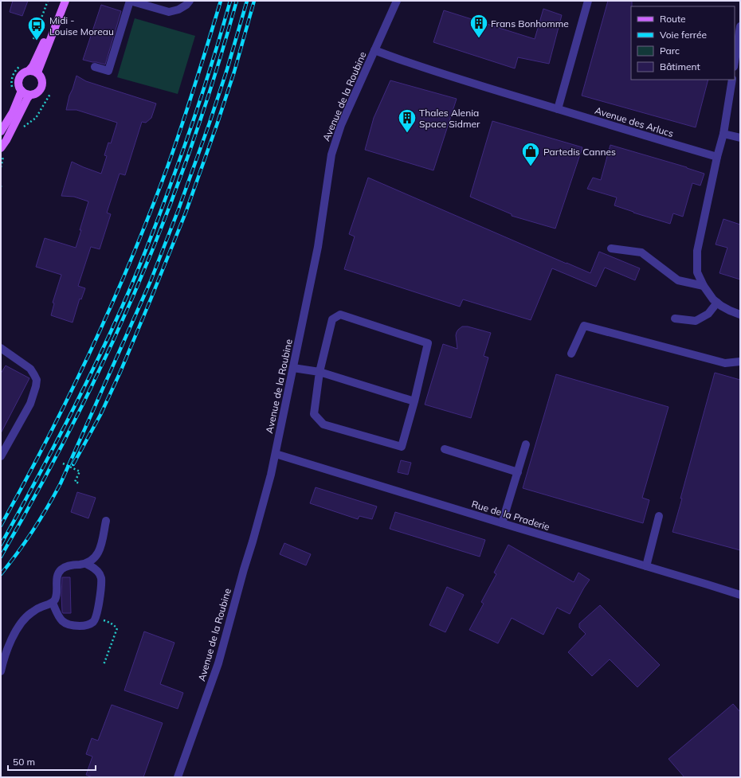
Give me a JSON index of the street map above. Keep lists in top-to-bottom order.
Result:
{
  "streets": {
    "street": ["Avenue de la Roubine", "Avenue des Arlucs", "Rue de la Praderie"]
  },
  "crossings": [
    ["Avenue de la Roubine", "Avenue des Arlucs"],
    ["Avenue de la Roubine", "Rue de la Praderie"]
  ],
  "places": {
    "building": ["Frans Bonhomme", "Thales Alenia Space Sidmer"],
    "bus stop": ["Midi - Louise Moreau"],
    "shop": ["Partedis Cannes"]
  },
  "legend": [
    "Route",
    "Voie ferrée",
    "Parc",
    "Bâtiment"
  ],
  "scale_bar": "50 m"
}
